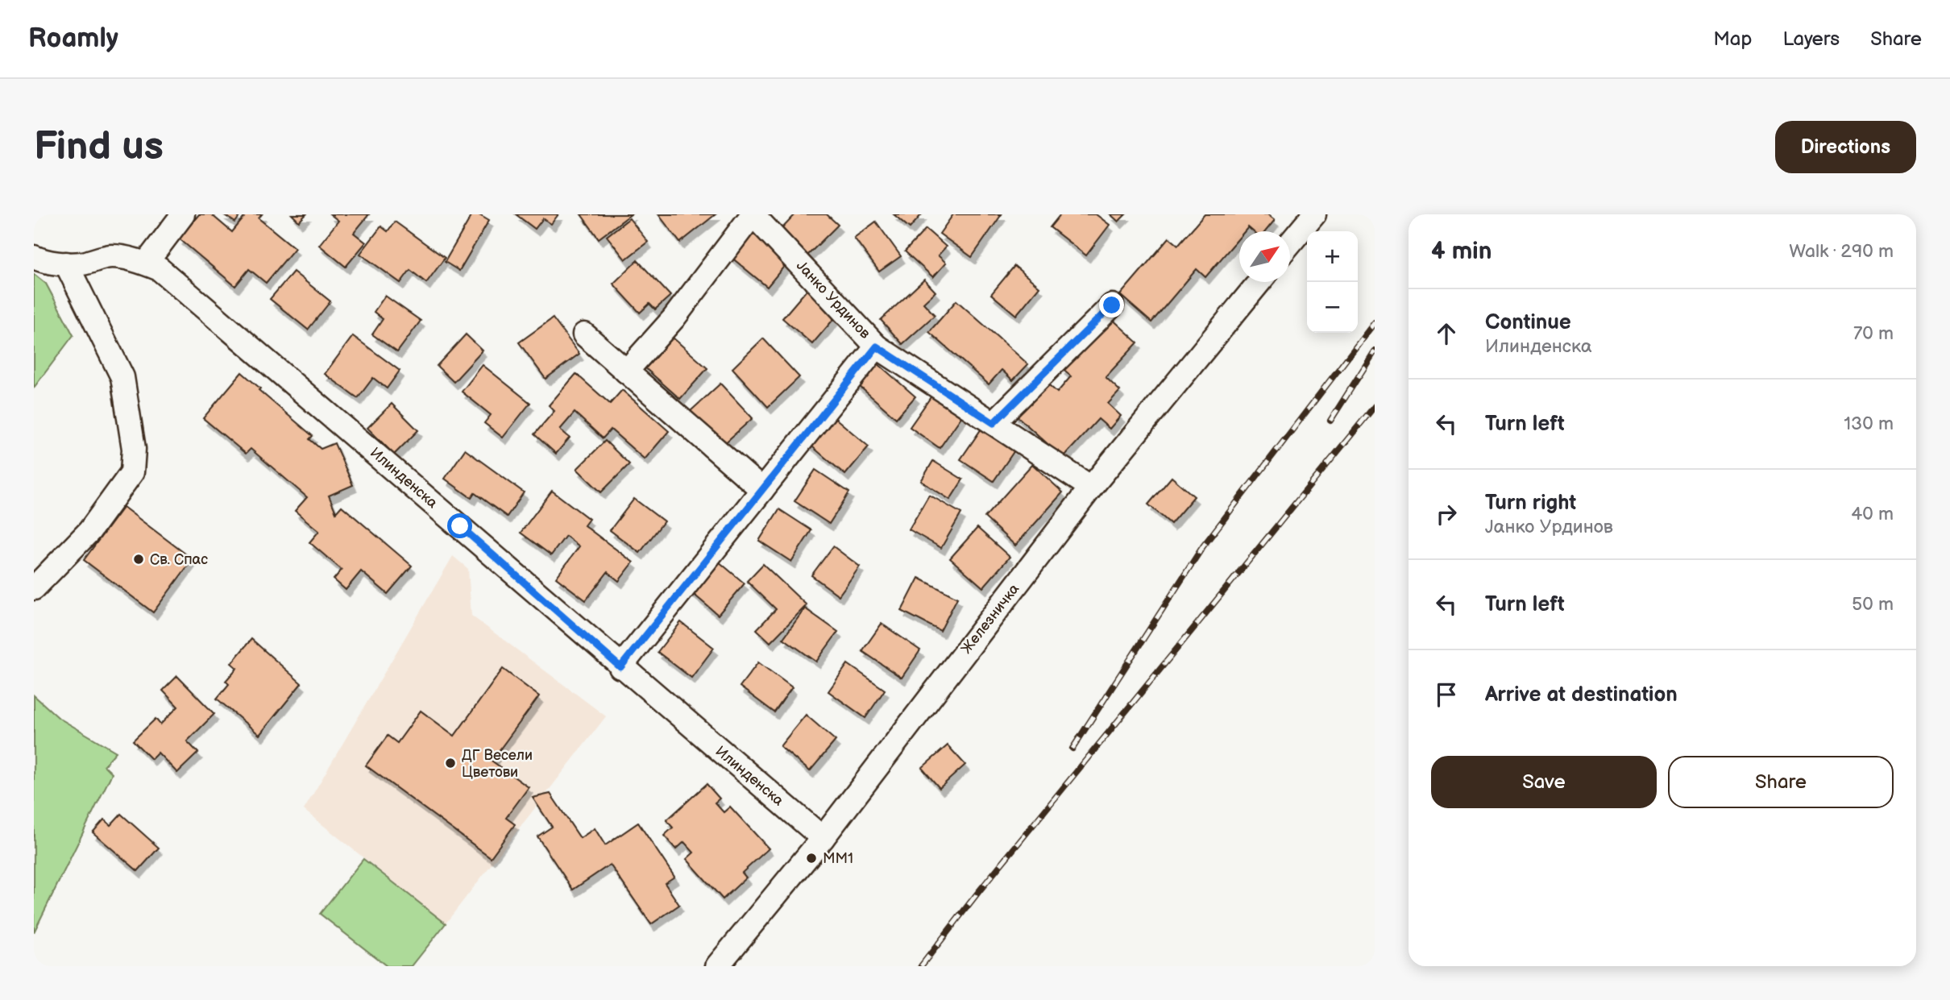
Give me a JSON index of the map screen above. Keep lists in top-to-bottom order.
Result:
{
  "streets": {
    "street": ["Јанко Урдинов", "Илинденска", "Железничка"]
  },
  "crossings": [
    ["Јанко Урдинов", "Железничка"],
    ["Илинденска", "Железничка"]
  ],
  "places": ["Св. Спас", "ДГ Весели Цветови", "MM1"],
  "north": "top right",
  "page": {
    "header": "Roamly",
    "nav": ["Map", "Layers", "Share"],
    "buttons": [
      "Directions",
      ["Save", "Share"]
    ],
    "title": "Find us",
    "heading": ["4 min", "Walk · 290 m"],
    "map_buttons": ["+", "−"],
    "list": [
      ["Continue", "Илинденска", "70 m"],
      ["Turn left", "130 m"],
      ["Turn right", "Јанко Урдинов", "40 m"],
      ["Turn left", "50 m"],
      "Arrive at destination"
    ]
  }
}
